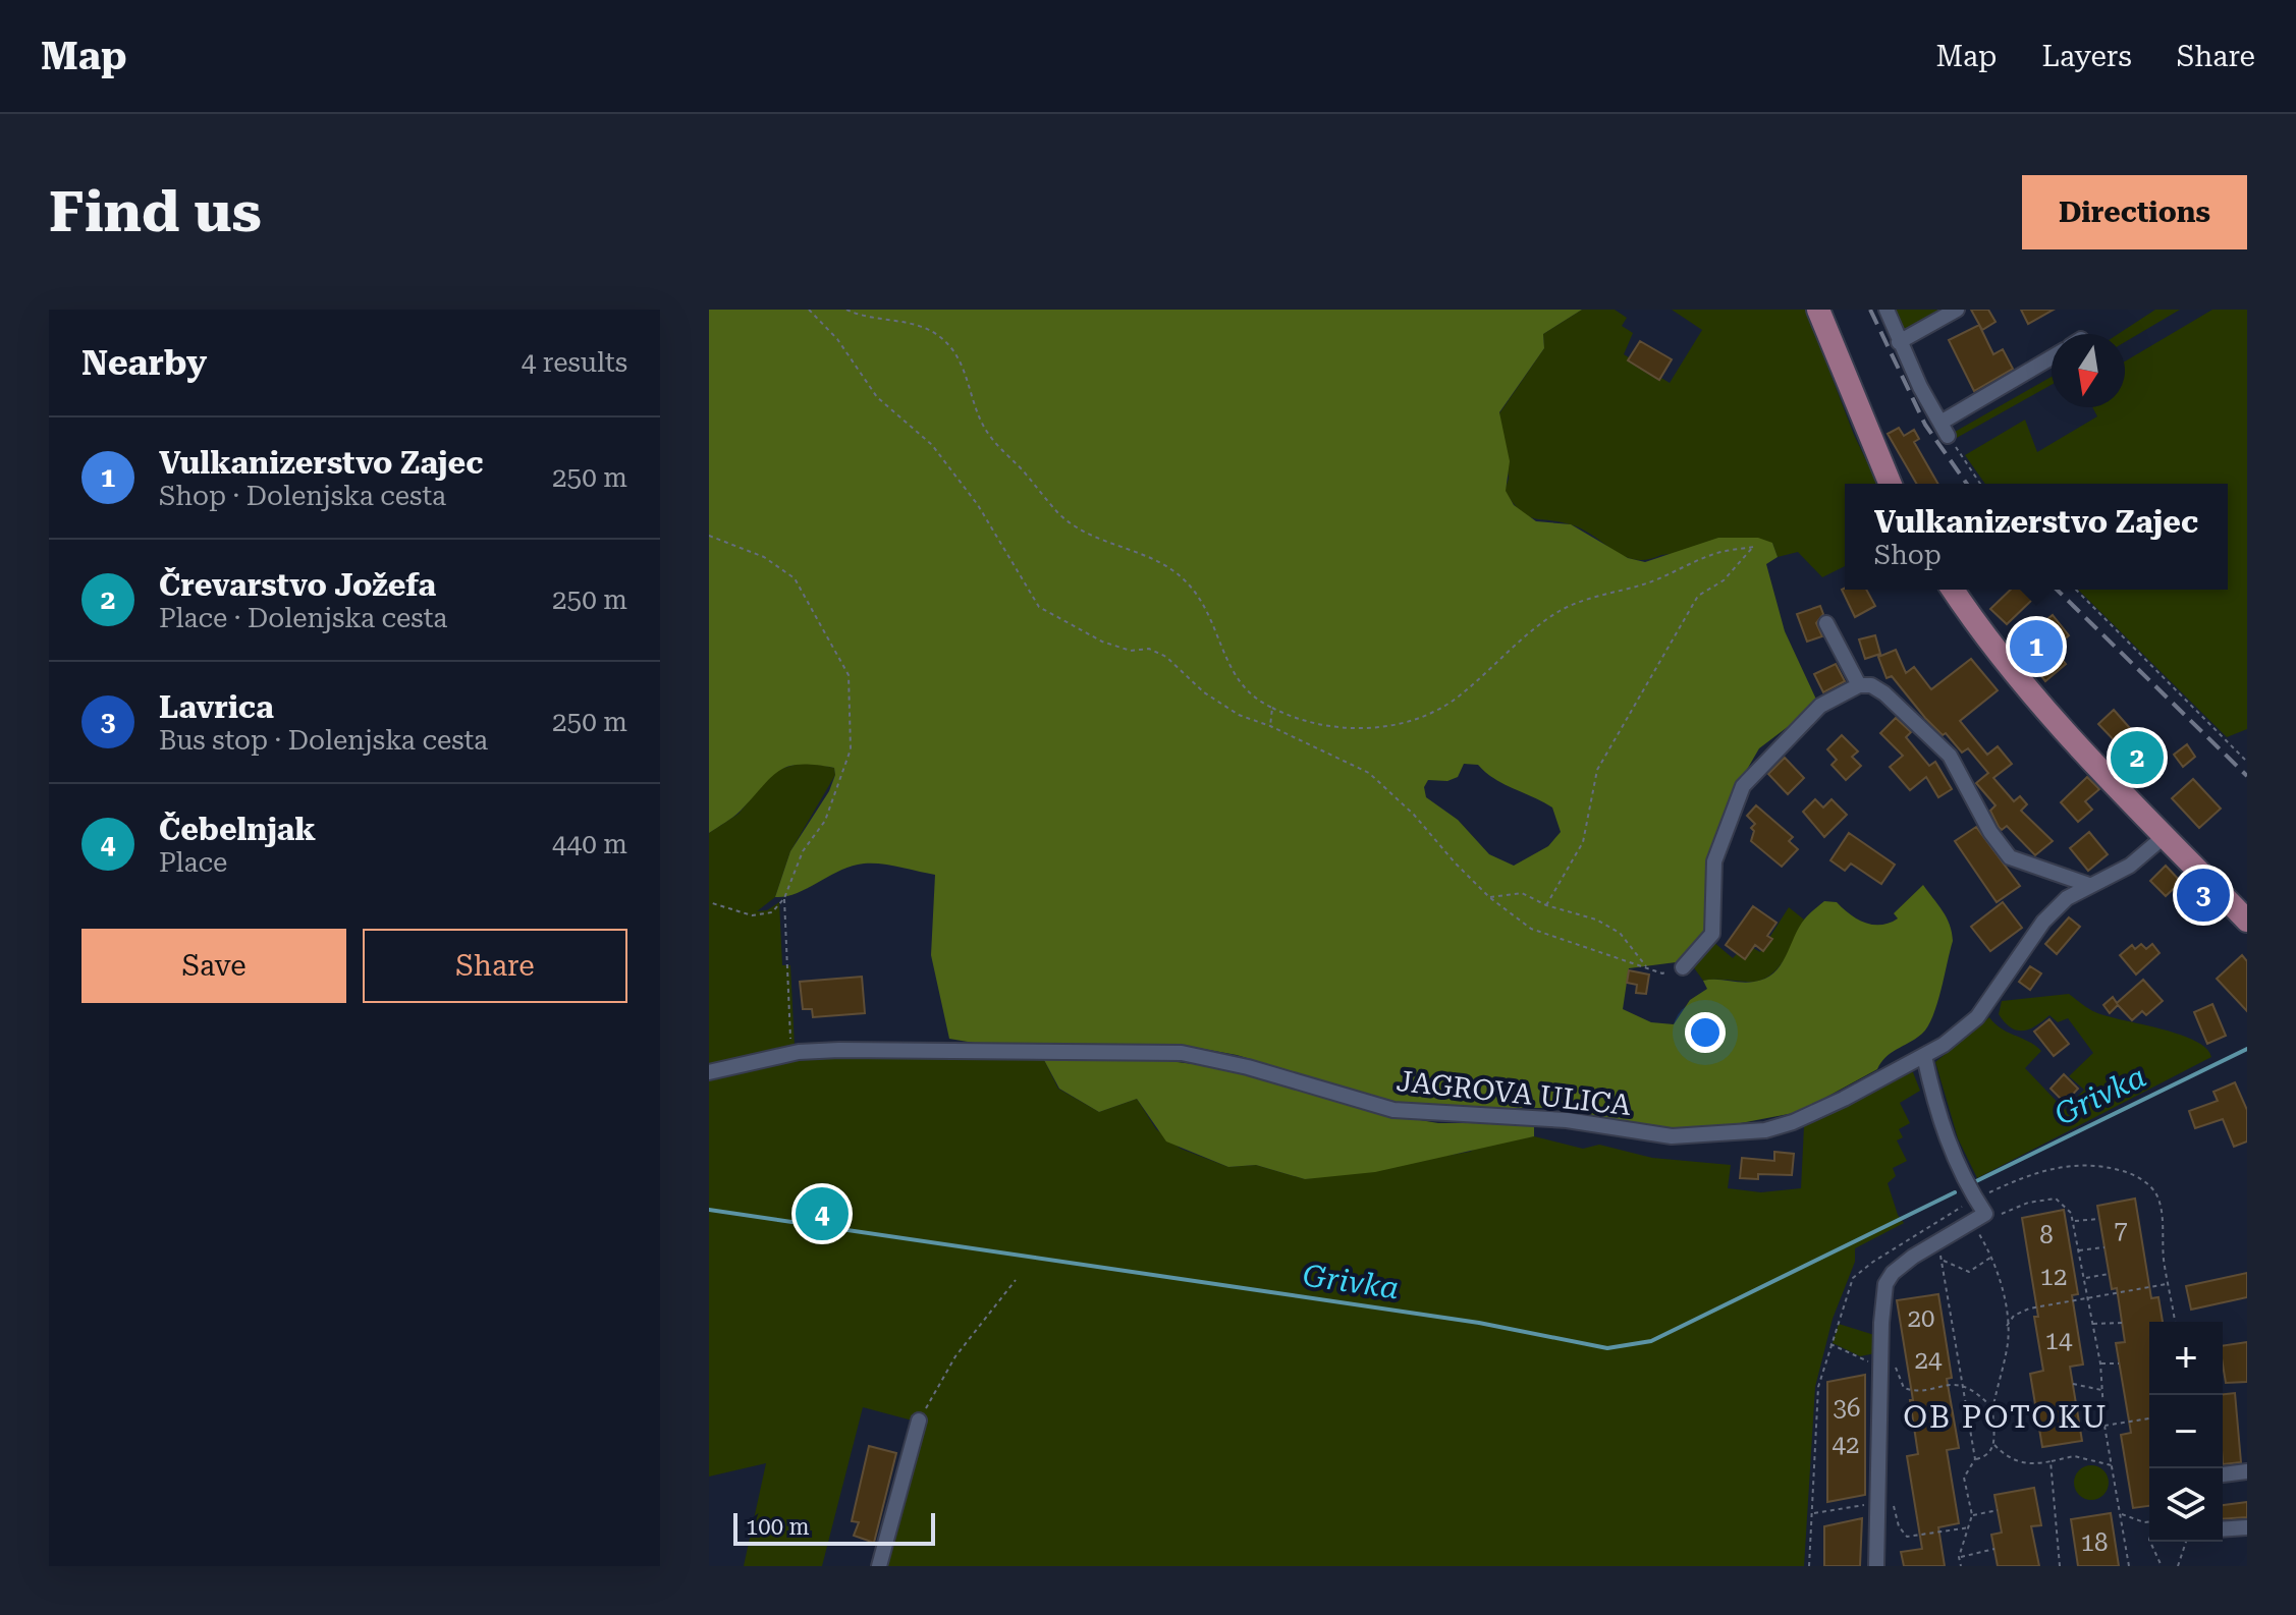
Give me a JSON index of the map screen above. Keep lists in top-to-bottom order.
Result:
{
  "streets": {
    "street": ["JAGROVA ULICA"]
  },
  "districts": ["OB POTOKU"],
  "water": ["Grivka"],
  "house_numbers": [
    "7",
    "8",
    "12",
    "20",
    "14",
    "24",
    "36",
    "42",
    "18"
  ],
  "scale_bar": "100 m",
  "north": "bottom",
  "page": {
    "header": "Map",
    "nav": ["Map", "Layers", "Share"],
    "buttons": [
      "Directions",
      ["Save", "Share"]
    ],
    "title": "Find us",
    "heading": ["Nearby", "4 results"],
    "list": [
      {
        "mark": "1",
        "name": "Vulkanizerstvo Zajec",
        "note": "Shop · Dolenjska cesta",
        "value": "250 m"
      },
      {
        "mark": "2",
        "name": "Črevarstvo Jožefa",
        "note": "Place · Dolenjska cesta",
        "value": "250 m"
      },
      {
        "mark": "3",
        "name": "Lavrica",
        "note": "Bus stop · Dolenjska cesta",
        "value": "250 m"
      },
      {
        "mark": "4",
        "name": "Čebelnjak",
        "note": "Place",
        "value": "440 m"
      }
    ],
    "popup": ["Vulkanizerstvo Zajec", "Shop"],
    "pins": [
      "1",
      "2",
      "3",
      "4"
    ],
    "map_buttons": ["+", "−"],
    "scale": "100 m"
  }
}
